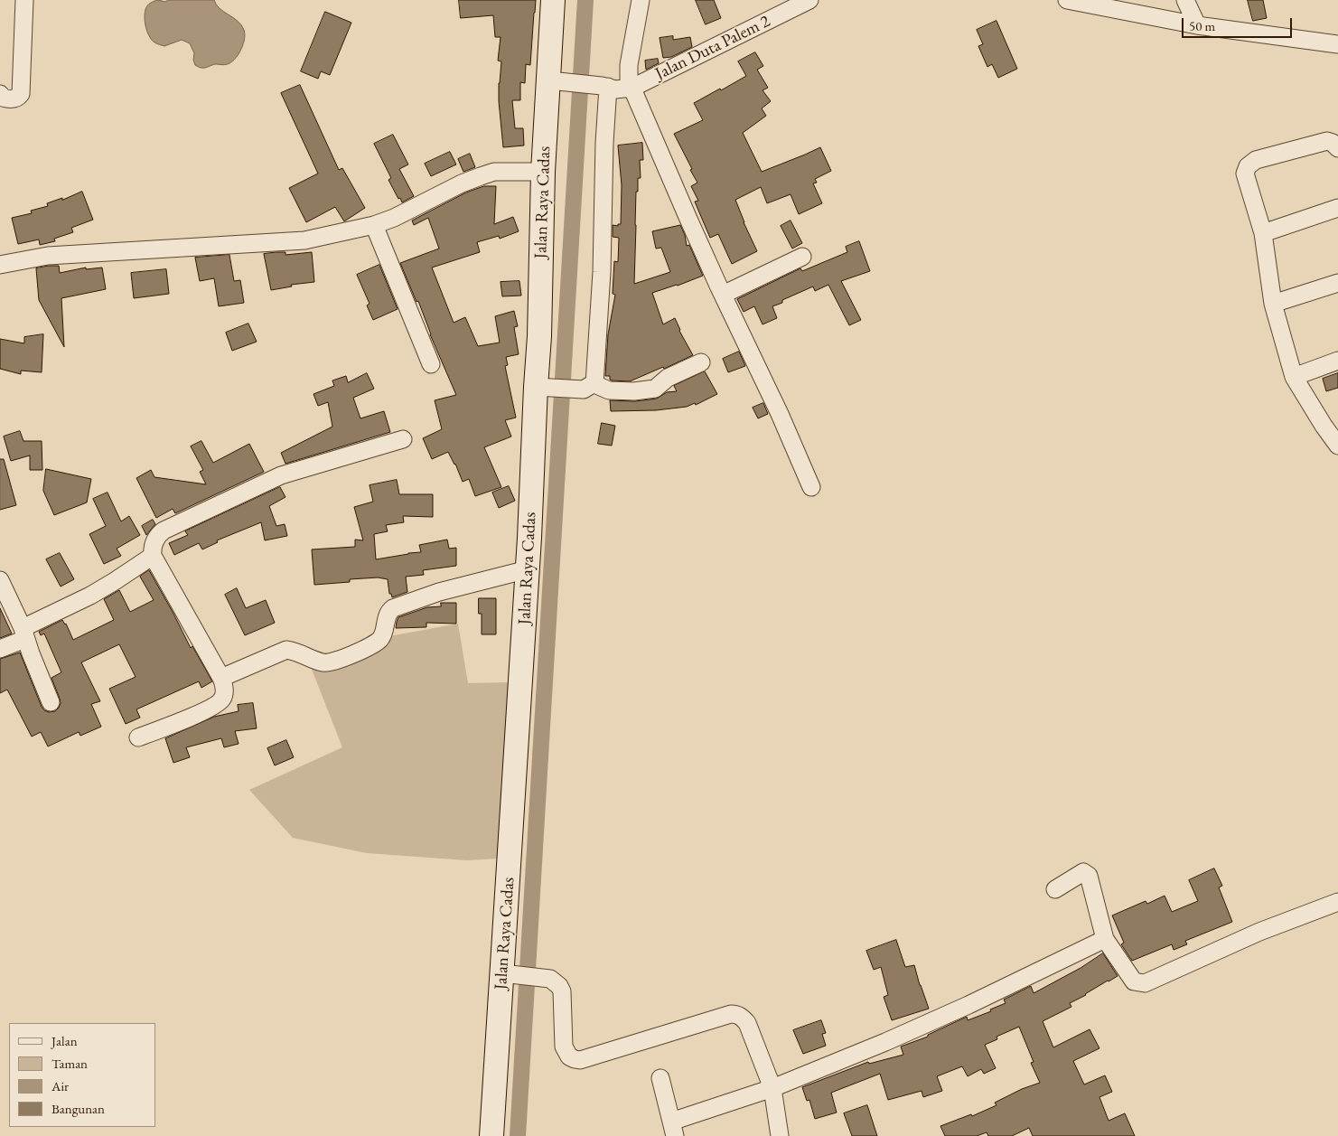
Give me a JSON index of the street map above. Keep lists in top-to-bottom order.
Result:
{
  "streets": {
    "street": ["Jalan Duta Palem 2", "Jalan Raya Cadas"]
  },
  "legend": [
    "Jalan",
    "Taman",
    "Air",
    "Bangunan"
  ],
  "scale_bar": "50 m"
}
